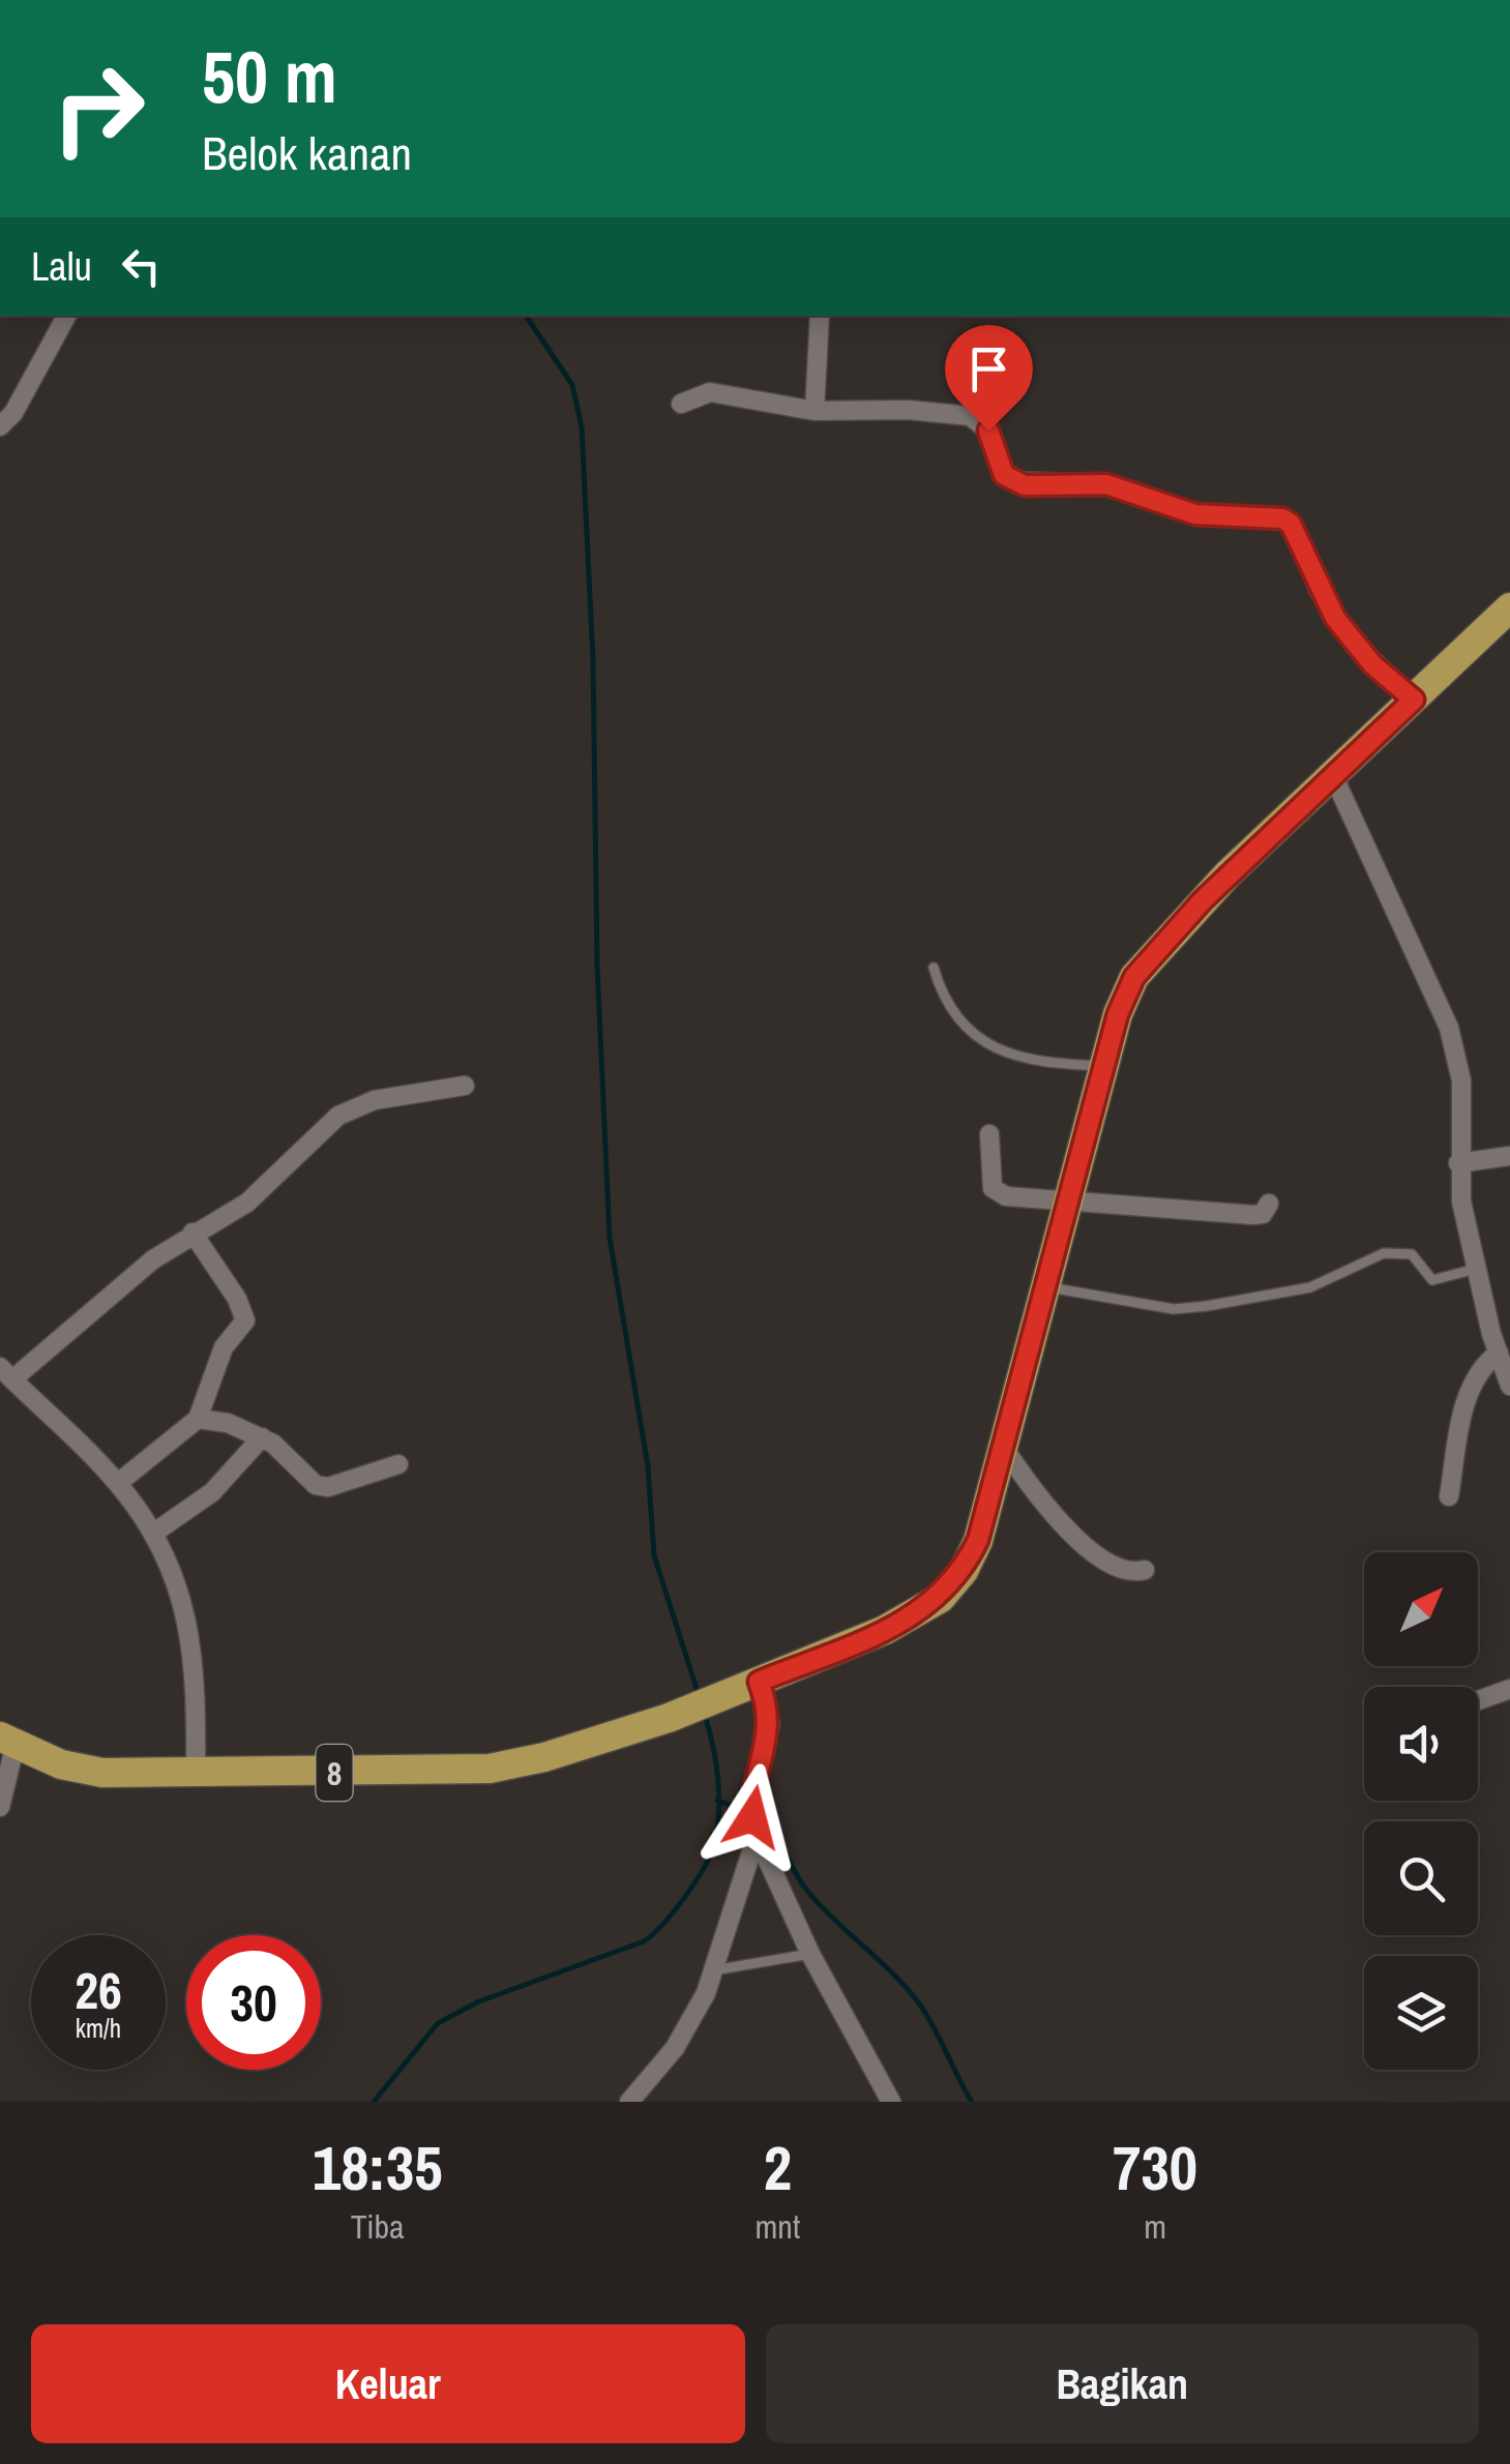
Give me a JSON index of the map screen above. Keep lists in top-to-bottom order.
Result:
{
  "streets": {
    "highway": ["8"]
  },
  "north": "top right",
  "page": {
    "turn": ["50 m", "Belok kanan"],
    "then": "Lalu",
    "speed": "26 km/h",
    "limit": "30",
    "eta": [
      "18:35",
      "Tiba",
      "2",
      "mnt",
      "730",
      "m"
    ],
    "buttons": ["Keluar", "Bagikan"]
  }
}
